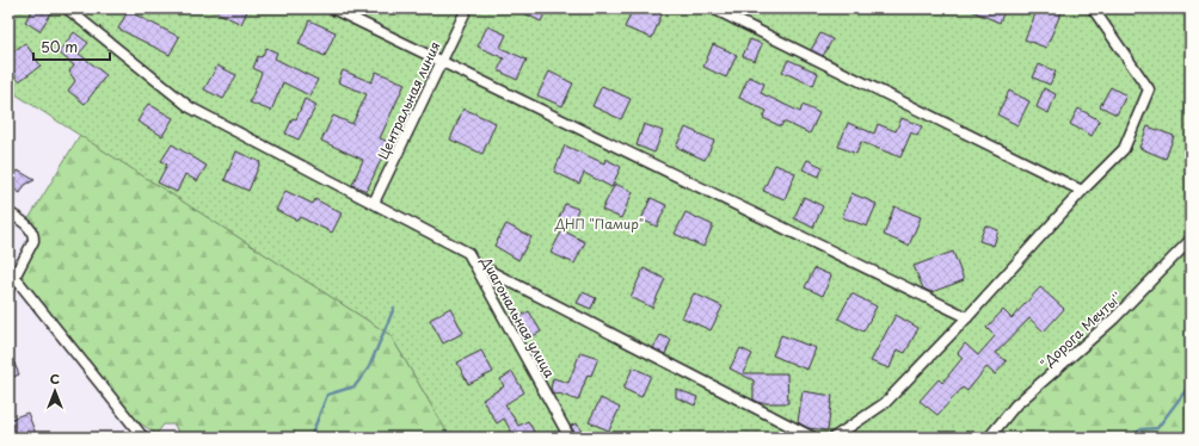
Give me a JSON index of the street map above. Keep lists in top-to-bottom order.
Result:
{
  "streets": {
    "street": ["Центральная линия", "Диагональная улица", "\"Дорога Мечты''"]
  },
  "crossings": [
    ["Центральная линия", "Диагональная улица"]
  ],
  "parks": ["ДНП \"Памир\""],
  "scale_bar": "50 m",
  "north": "top"
}
